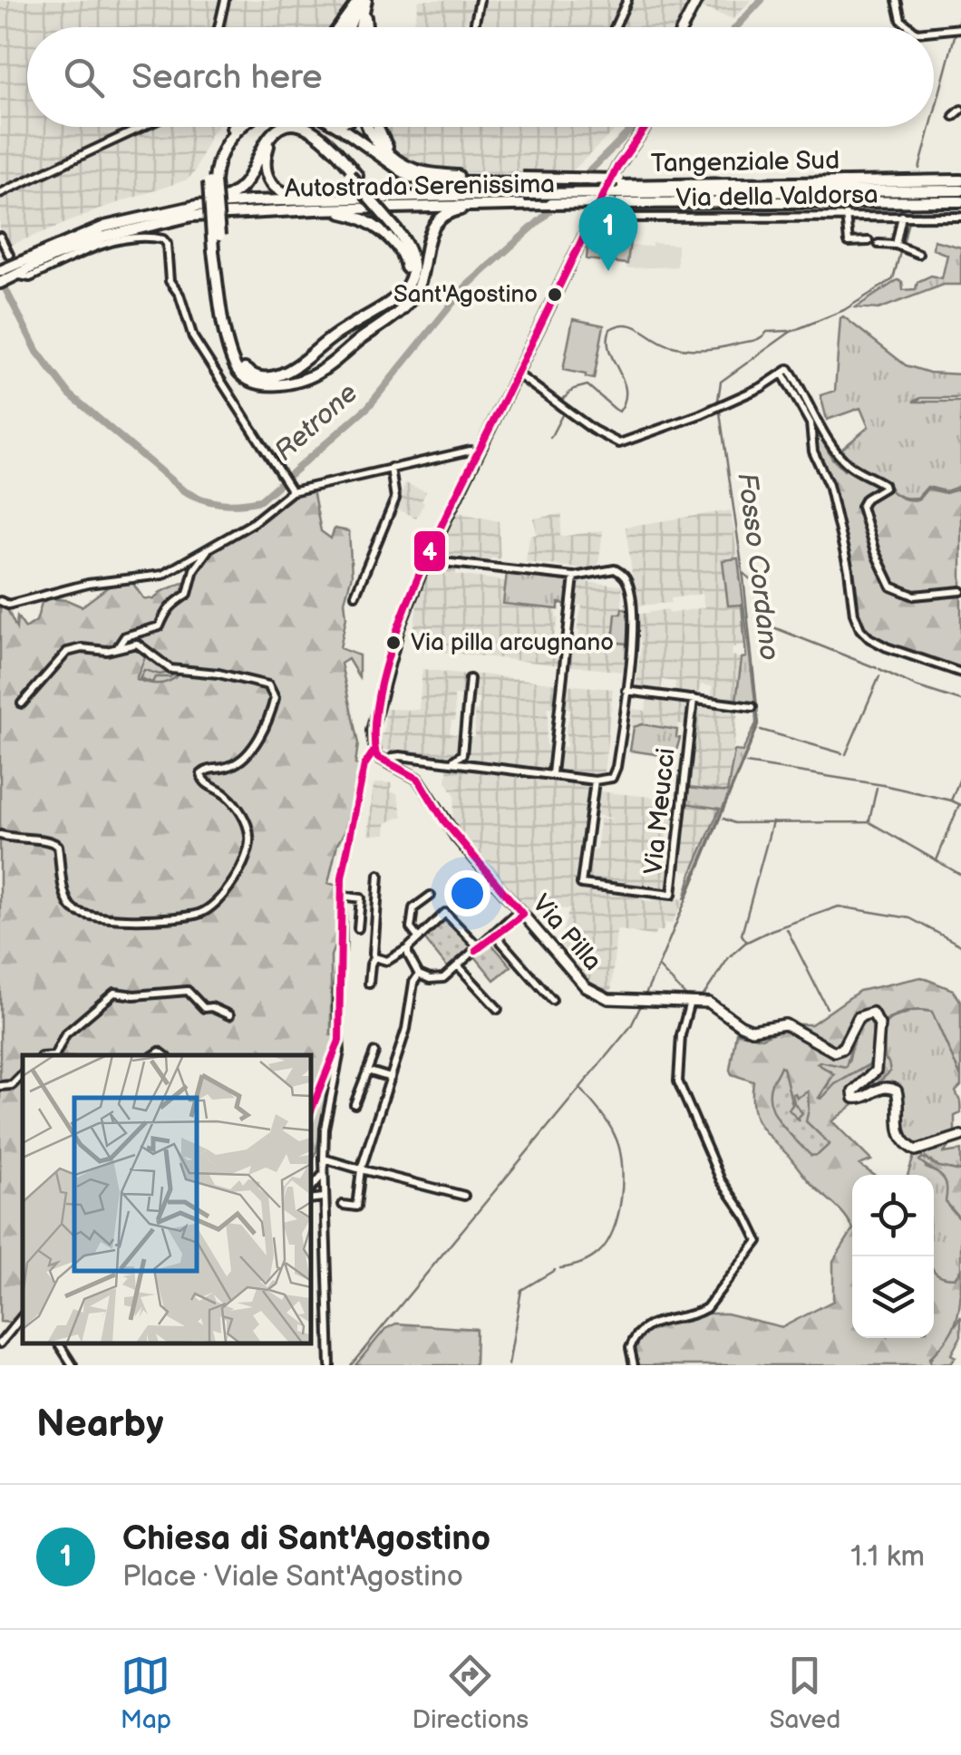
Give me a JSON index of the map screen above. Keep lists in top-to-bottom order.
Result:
{
  "streets": {
    "highway": ["Tangenziale Sud", "Autostrada Serenissima"],
    "main road": ["Via Pilla"],
    "street": ["Via della Valdorsa", "Via Meucci"]
  },
  "crossings": [
    ["Tangenziale Sud", "Autostrada Serenissima"]
  ],
  "water": ["Retrone", "Fosso Cordano"],
  "places": ["Sant'Agostino", "Via pilla arcugnano"],
  "lines": ["transit line 4"],
  "page": {
    "search": "Search here",
    "pins": "1",
    "heading": "Nearby",
    "list": [
      {
        "mark": "1",
        "name": "Chiesa di Sant'Agostino",
        "note": "Place · Viale Sant'Agostino",
        "value": "1.1 km"
      }
    ],
    "nav": ["Map", "Directions", "Saved"]
  }
}
